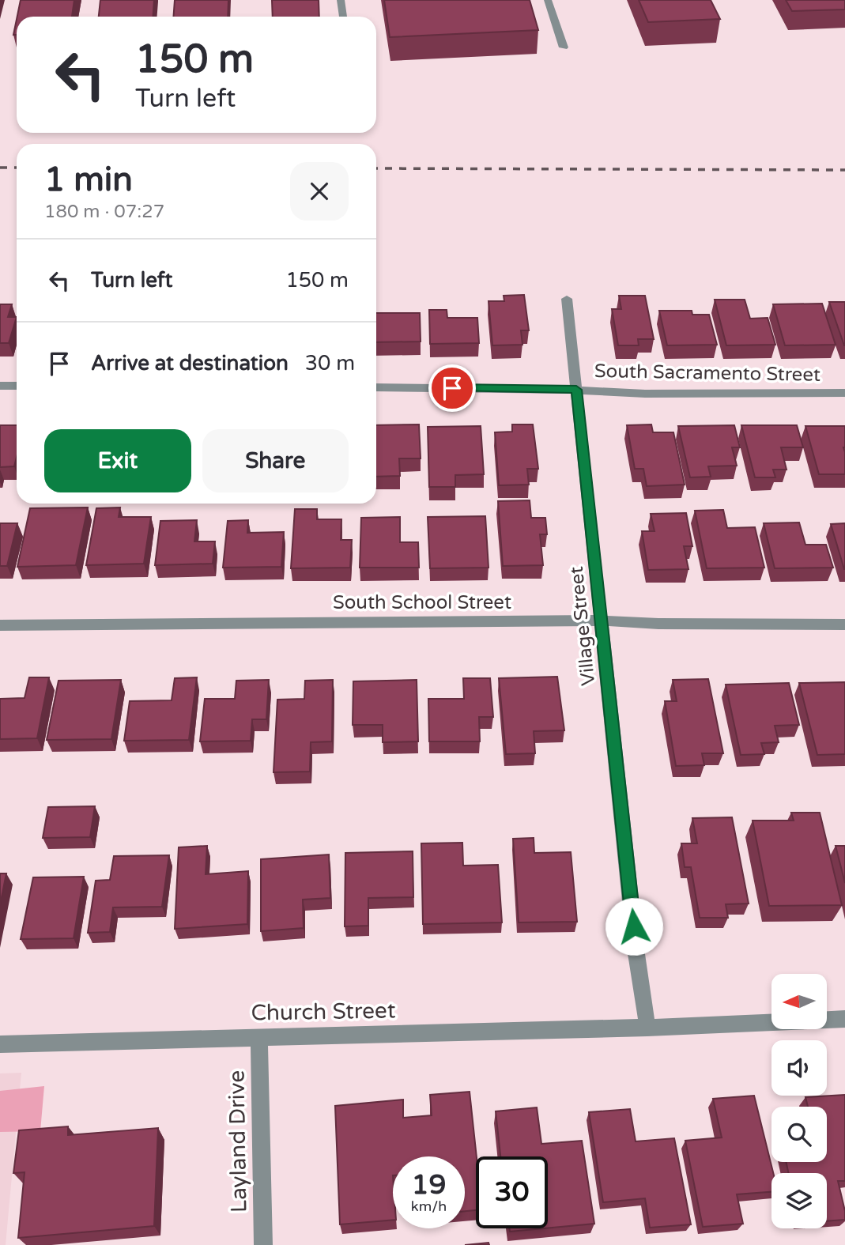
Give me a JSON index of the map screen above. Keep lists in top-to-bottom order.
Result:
{
  "streets": {
    "street": [
      "South Sacramento Street",
      "South School Street",
      "Village Street",
      "Church Street",
      "Layland Drive"
    ]
  },
  "crossings": [
    ["South Sacramento Street", "Village Street"],
    ["South School Street", "Village Street"],
    ["Village Street", "Church Street"],
    ["Church Street", "Layland Drive"]
  ],
  "north": "left",
  "page": {
    "turn": ["150 m", "Turn left"],
    "heading": ["1 min", "180 m · 07:27"],
    "list": [
      {
        "name": "Turn left",
        "value": "150 m"
      },
      {
        "name": "Arrive at destination",
        "value": "30 m"
      }
    ],
    "buttons": ["Exit", "Share"],
    "speed": "19 km/h",
    "limit": "30"
  }
}
